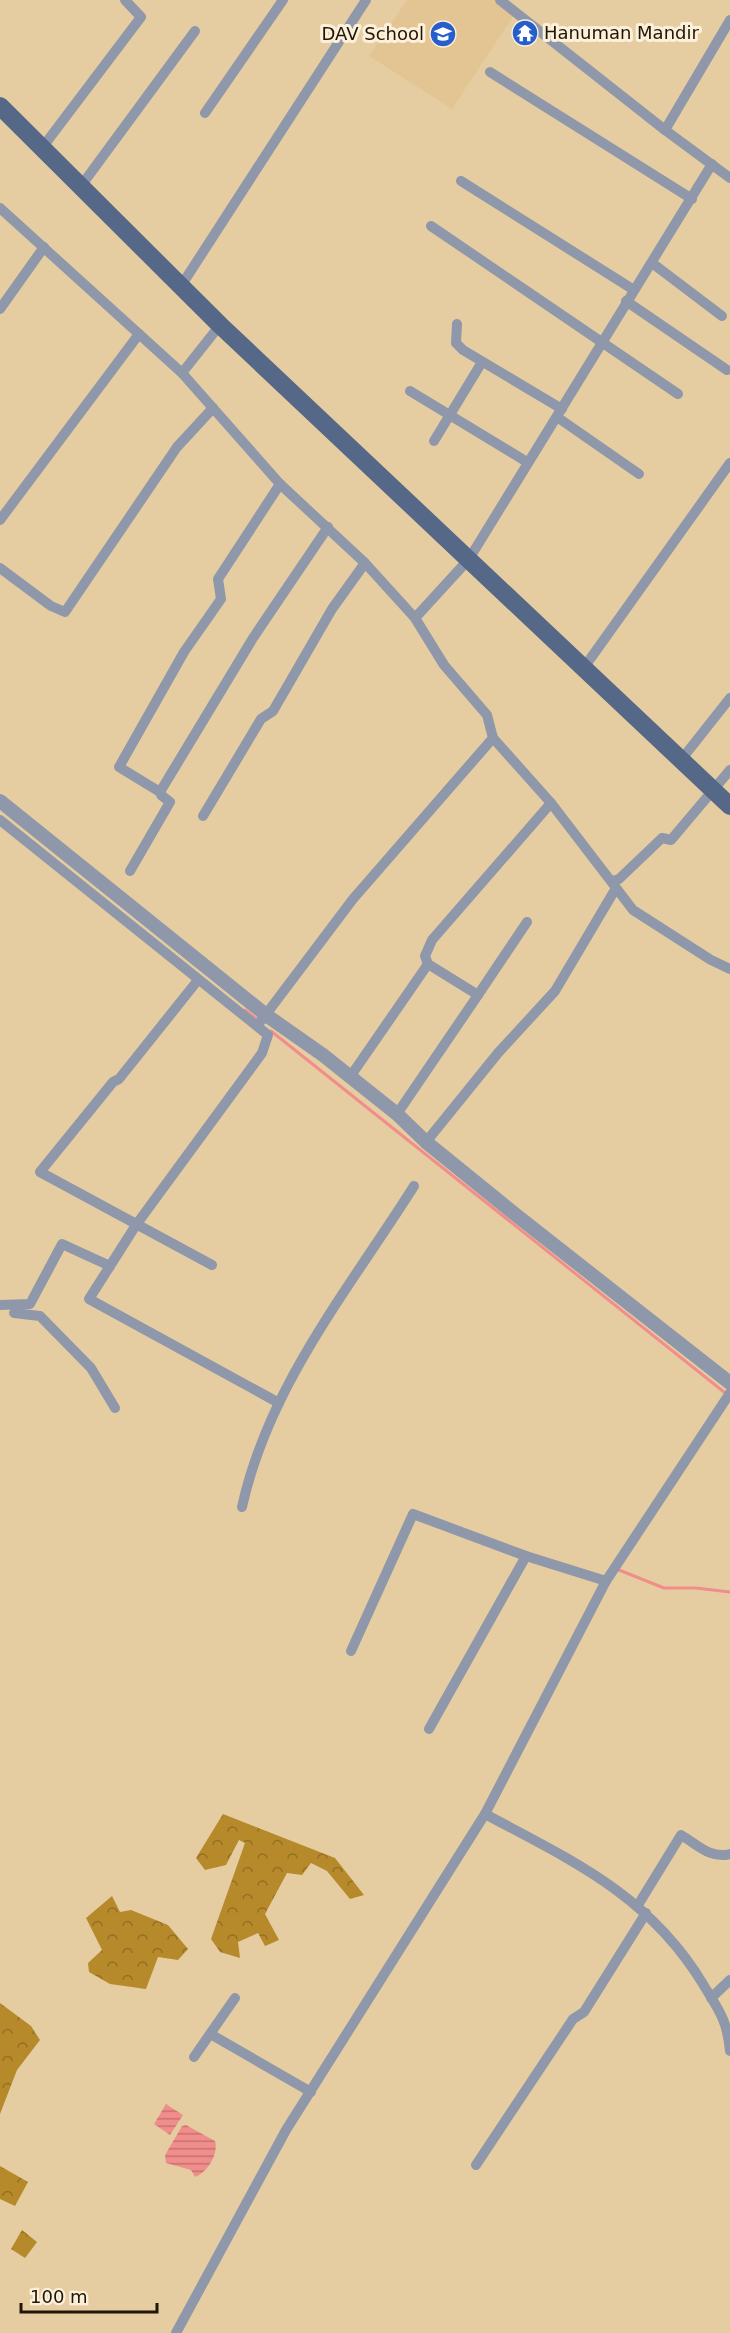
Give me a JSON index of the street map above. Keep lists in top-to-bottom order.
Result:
{
  "places": {
    "temple": ["Hanuman Mandir"],
    "school or university": ["DAV School"]
  },
  "scale_bar": "100 m"
}
